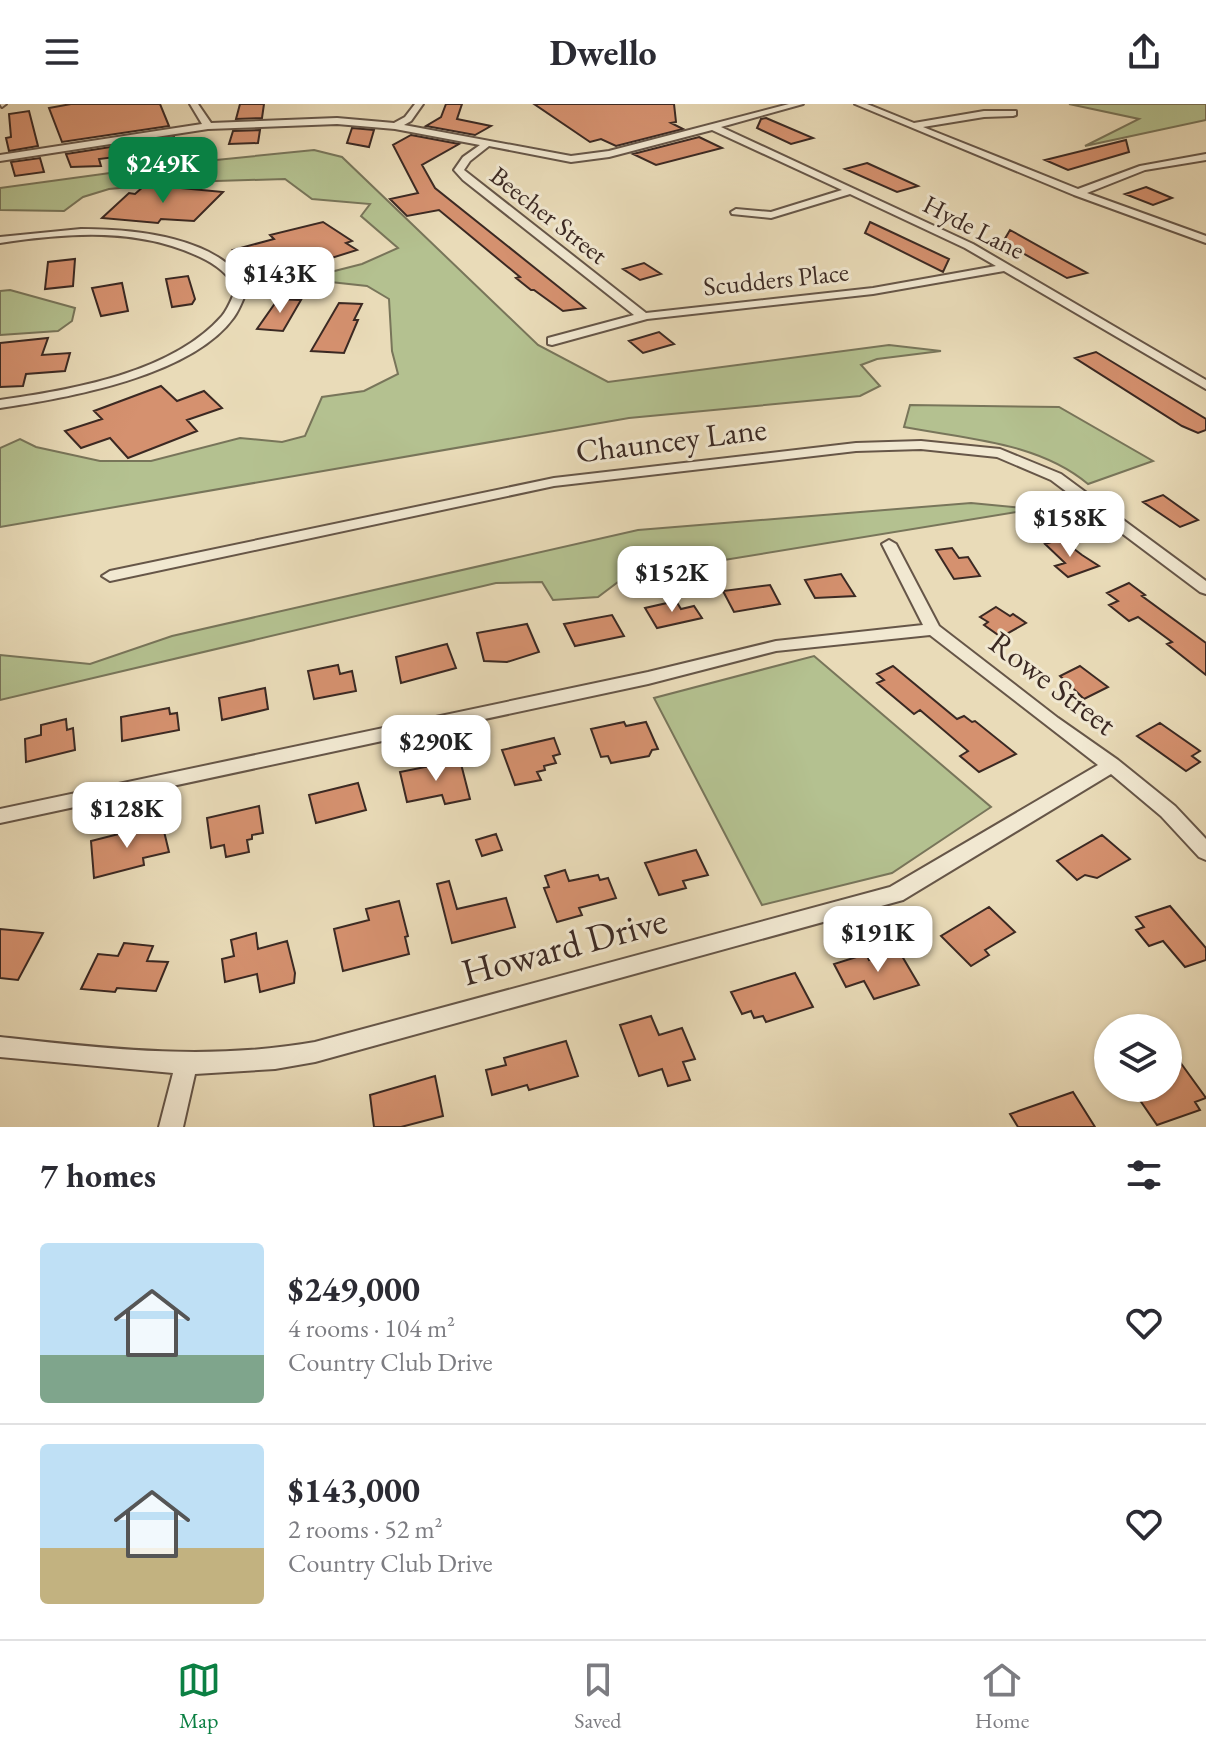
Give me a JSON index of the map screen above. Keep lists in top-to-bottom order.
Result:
{
  "streets": {
    "street": [
      "Beecher Street",
      "Hyde Lane",
      "Scudders Place",
      "Chauncey Lane",
      "Rowe Street",
      "Howard Drive"
    ]
  },
  "crossings": [
    ["Beecher Street", "Scudders Place"],
    ["Hyde Lane", "Scudders Place"],
    ["Rowe Street", "Howard Drive"]
  ],
  "page": {
    "header": "Dwello",
    "price": [
      "$249K",
      "$143K",
      "$158K",
      "$152K",
      "$290K",
      "$128K",
      "$191K"
    ],
    "heading": "7 homes",
    "list": [
      {
        "name": "$249,000",
        "note": "4 rooms · 104 m² · Country Club Drive"
      },
      {
        "name": "$143,000",
        "note": "2 rooms · 52 m² · Country Club Drive"
      }
    ],
    "tabs": ["Map", "Saved", "Home"]
  }
}
